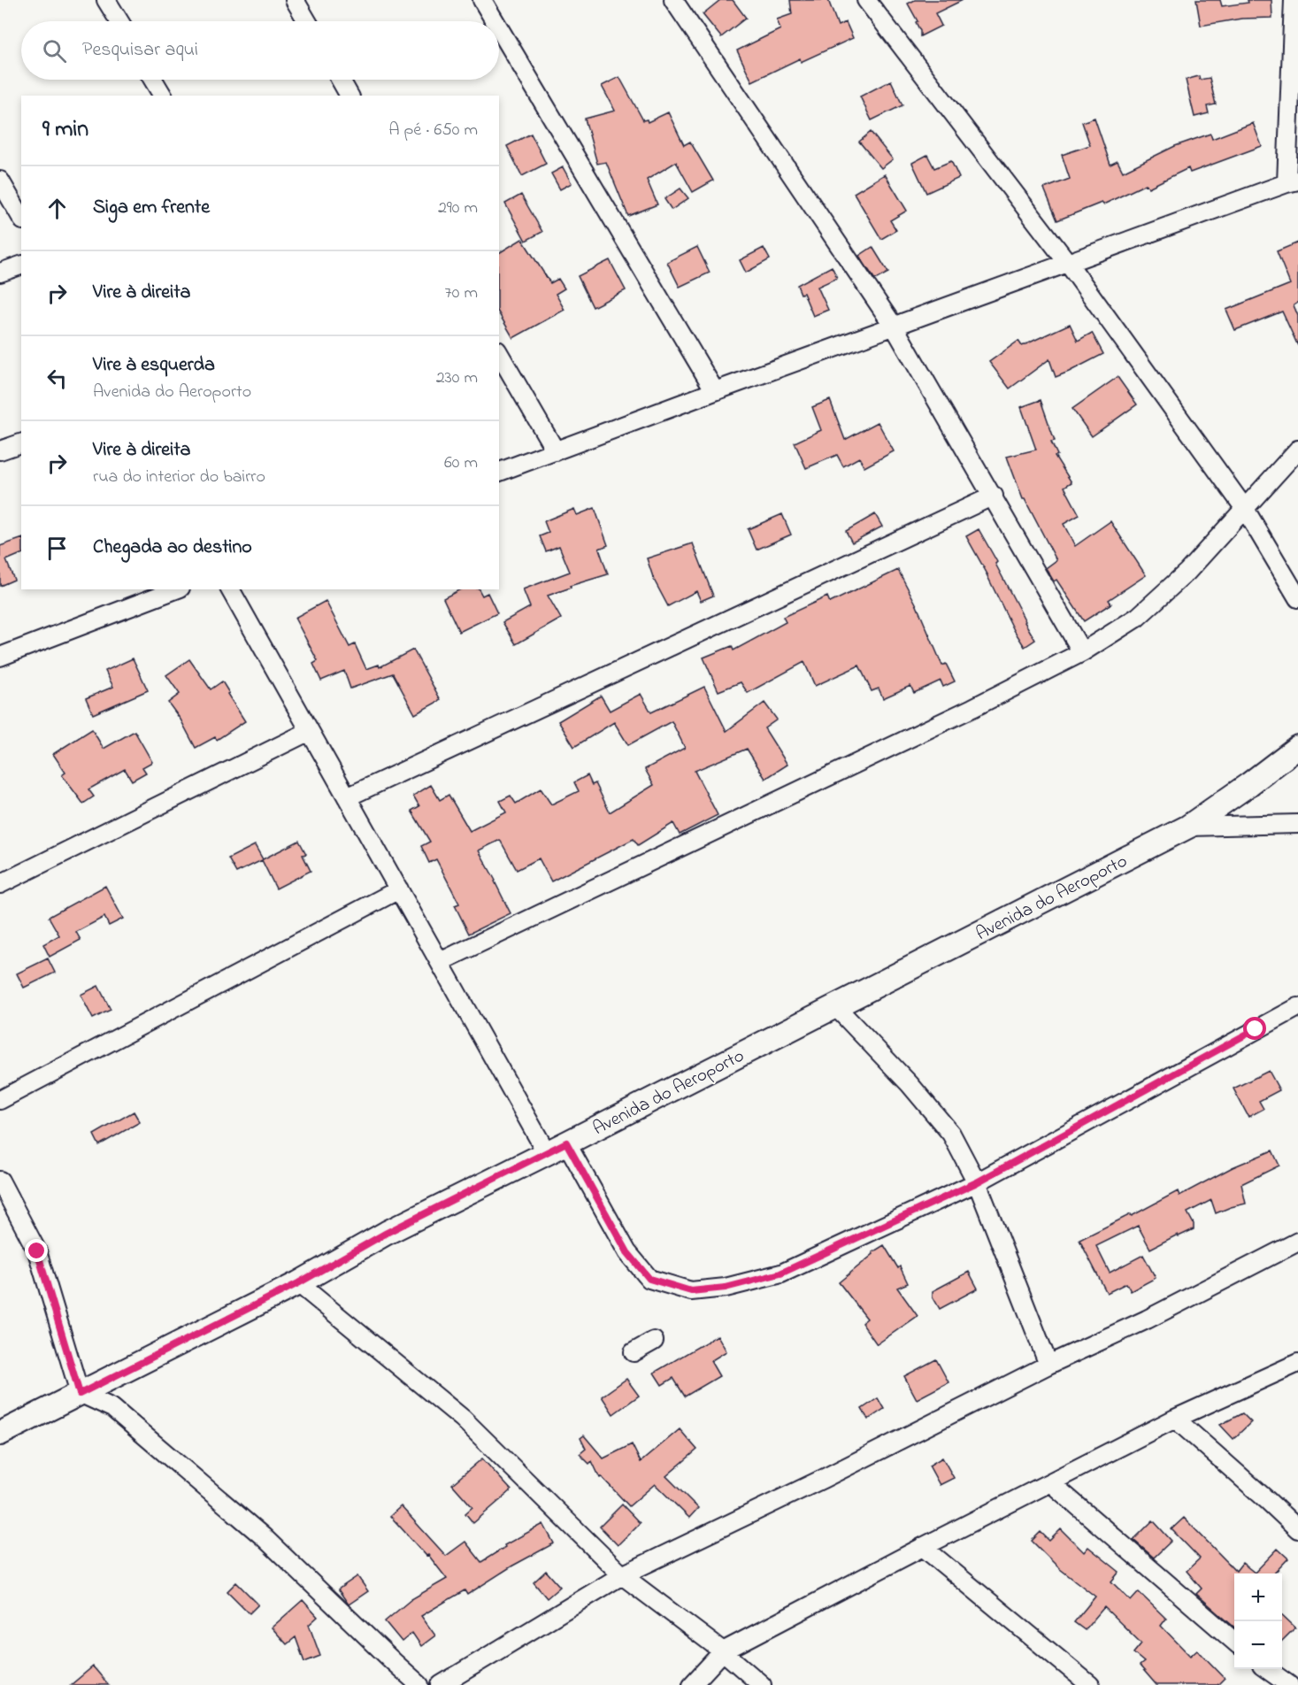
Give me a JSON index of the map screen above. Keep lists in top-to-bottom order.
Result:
{
  "streets": {
    "main road": ["Avenida do Aeroporto"]
  },
  "page": {
    "search": "Pesquisar aqui",
    "heading": ["9 min", "A pé · 650 m"],
    "list": [
      ["Siga em frente", "290 m"],
      ["Vire à direita", "70 m"],
      ["Vire à esquerda", "Avenida do Aeroporto", "230 m"],
      ["Vire à direita", "rua do interior do bairro", "60 m"],
      "Chegada ao destino"
    ],
    "map_buttons": ["+", "−"]
  }
}
